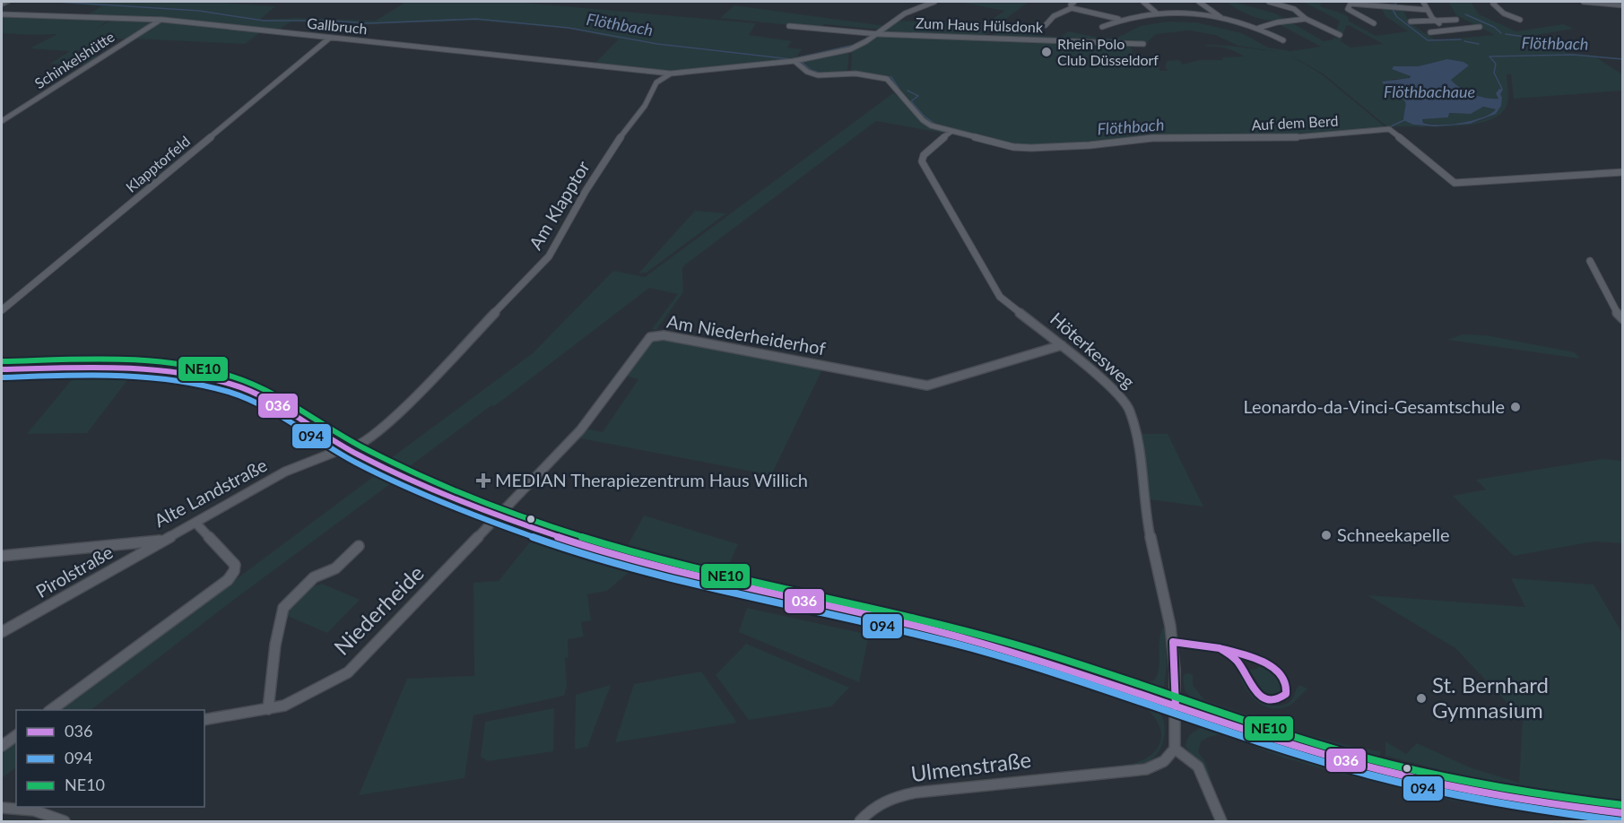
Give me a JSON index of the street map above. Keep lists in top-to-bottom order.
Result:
{
  "streets": {
    "street": [
      "Zum Haus Hülsdonk",
      "Gallbruch",
      "Schinkelshütte",
      "Auf dem Berd",
      "Klapptorfeld",
      "Am Klapptor",
      "Am Niederheiderhof",
      "Höterkesweg",
      "Alte Landstraße",
      "Pirolstraße",
      "Niederheide",
      "Ulmenstraße"
    ]
  },
  "crossings": [
    ["Gallbruch", "Schinkelshütte"],
    ["Gallbruch", "Klapptorfeld"],
    ["Gallbruch", "Am Klapptor"],
    ["Auf dem Berd", "Höterkesweg"],
    ["Am Klapptor", "Alte Landstraße"],
    ["Am Niederheiderhof", "Höterkesweg"],
    ["Am Niederheiderhof", "Niederheide"],
    ["Alte Landstraße", "Pirolstraße"]
  ],
  "water": ["Flöthbach", "Flöthbachaue"],
  "places": {
    "other": [
      "Rhein Polo Club Düsseldorf",
      "Leonardo-da-Vinci-Gesamtschule",
      "Schneekapelle",
      "St. Bernhard Gymnasium"
    ],
    "health": ["MEDIAN Therapiezentrum Haus Willich"]
  },
  "lines": ["transit line NE10", "transit line 036", "transit line 094"],
  "legend": ["036", "094", "NE10"]
}
